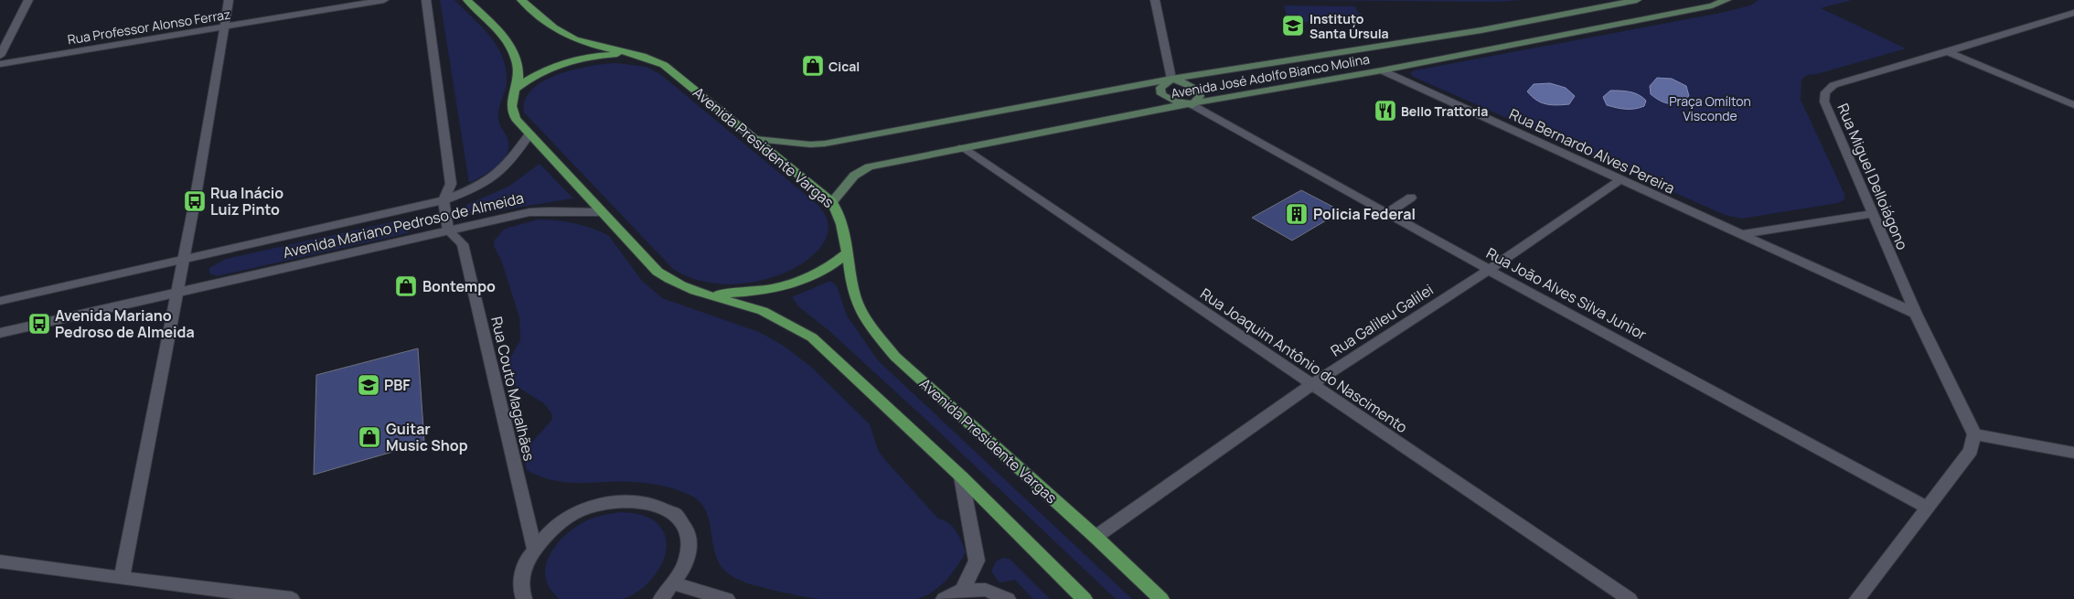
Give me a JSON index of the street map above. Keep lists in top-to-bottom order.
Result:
{
  "streets": {
    "main road": ["Avenida José Adolfo Bianco Molina", "Avenida Presidente Vargas"],
    "street": [
      "Rua Professor Alonso Ferraz",
      "Rua Bernardo Alves Pereira",
      "Rua Miguel Delloiágono",
      "Avenida Mariano Pedroso de Almeida",
      "Rua João Alves Silva Junior",
      "Rua Galileu Galilei",
      "Rua Joaquim Antônio do Nascimento",
      "Rua Couto Magalhães"
    ]
  },
  "crossings": [
    ["Avenida José Adolfo Bianco Molina", "Avenida Presidente Vargas"],
    ["Avenida José Adolfo Bianco Molina", "Rua Bernardo Alves Pereira"],
    ["Avenida José Adolfo Bianco Molina", "Rua João Alves Silva Junior"],
    ["Avenida José Adolfo Bianco Molina", "Rua Joaquim Antônio do Nascimento"],
    ["Avenida Presidente Vargas", "Rua Galileu Galilei"],
    ["Rua Bernardo Alves Pereira", "Rua Miguel Delloiágono"],
    ["Rua Bernardo Alves Pereira", "Rua Galileu Galilei"],
    ["Avenida Mariano Pedroso de Almeida", "Rua Couto Magalhães"],
    ["Rua João Alves Silva Junior", "Rua Galileu Galilei"],
    ["Rua Galileu Galilei", "Rua Joaquim Antônio do Nascimento"]
  ],
  "parks": ["Praça Omílton Visconde"],
  "places": {
    "school or university": ["Instituto Santa Úrsula", "PBF"],
    "shop": ["Cical", "Bontempo", "Guitar Music Shop"],
    "restaurant": ["Bello Trattoria"],
    "bus stop": ["Rua Inácio Luiz Pinto", "Avenida Mariano Pedroso de Almeida"],
    "building": ["Policia Federal"]
  }
}
